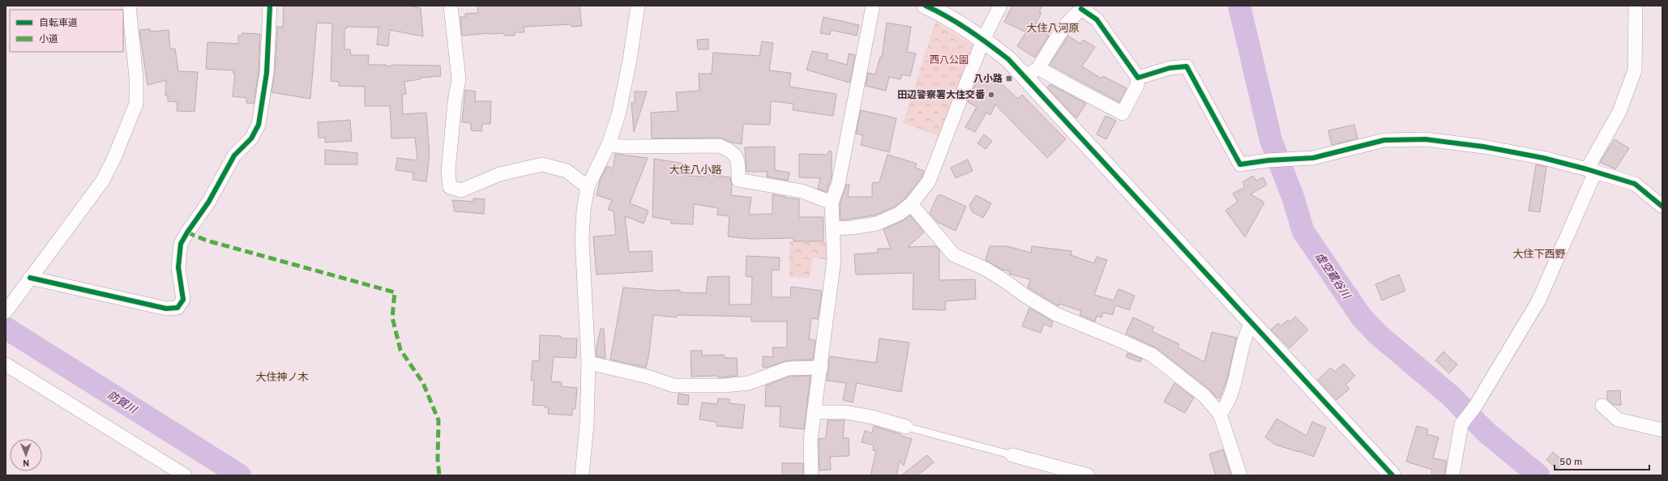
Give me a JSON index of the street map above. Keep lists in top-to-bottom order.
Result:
{
  "districts": [
    "大住八河原",
    "大住八小路",
    "大住下西野",
    "大住神ノ木"
  ],
  "water": ["虚空蔵谷川", "防賀川"],
  "parks": ["西八公園"],
  "places": {
    "transit": ["八小路"],
    "other": ["田辺警察署大住交番"]
  },
  "legend": ["自転車道", "小道"],
  "scale_bar": "50 m",
  "north": "bottom"
}
